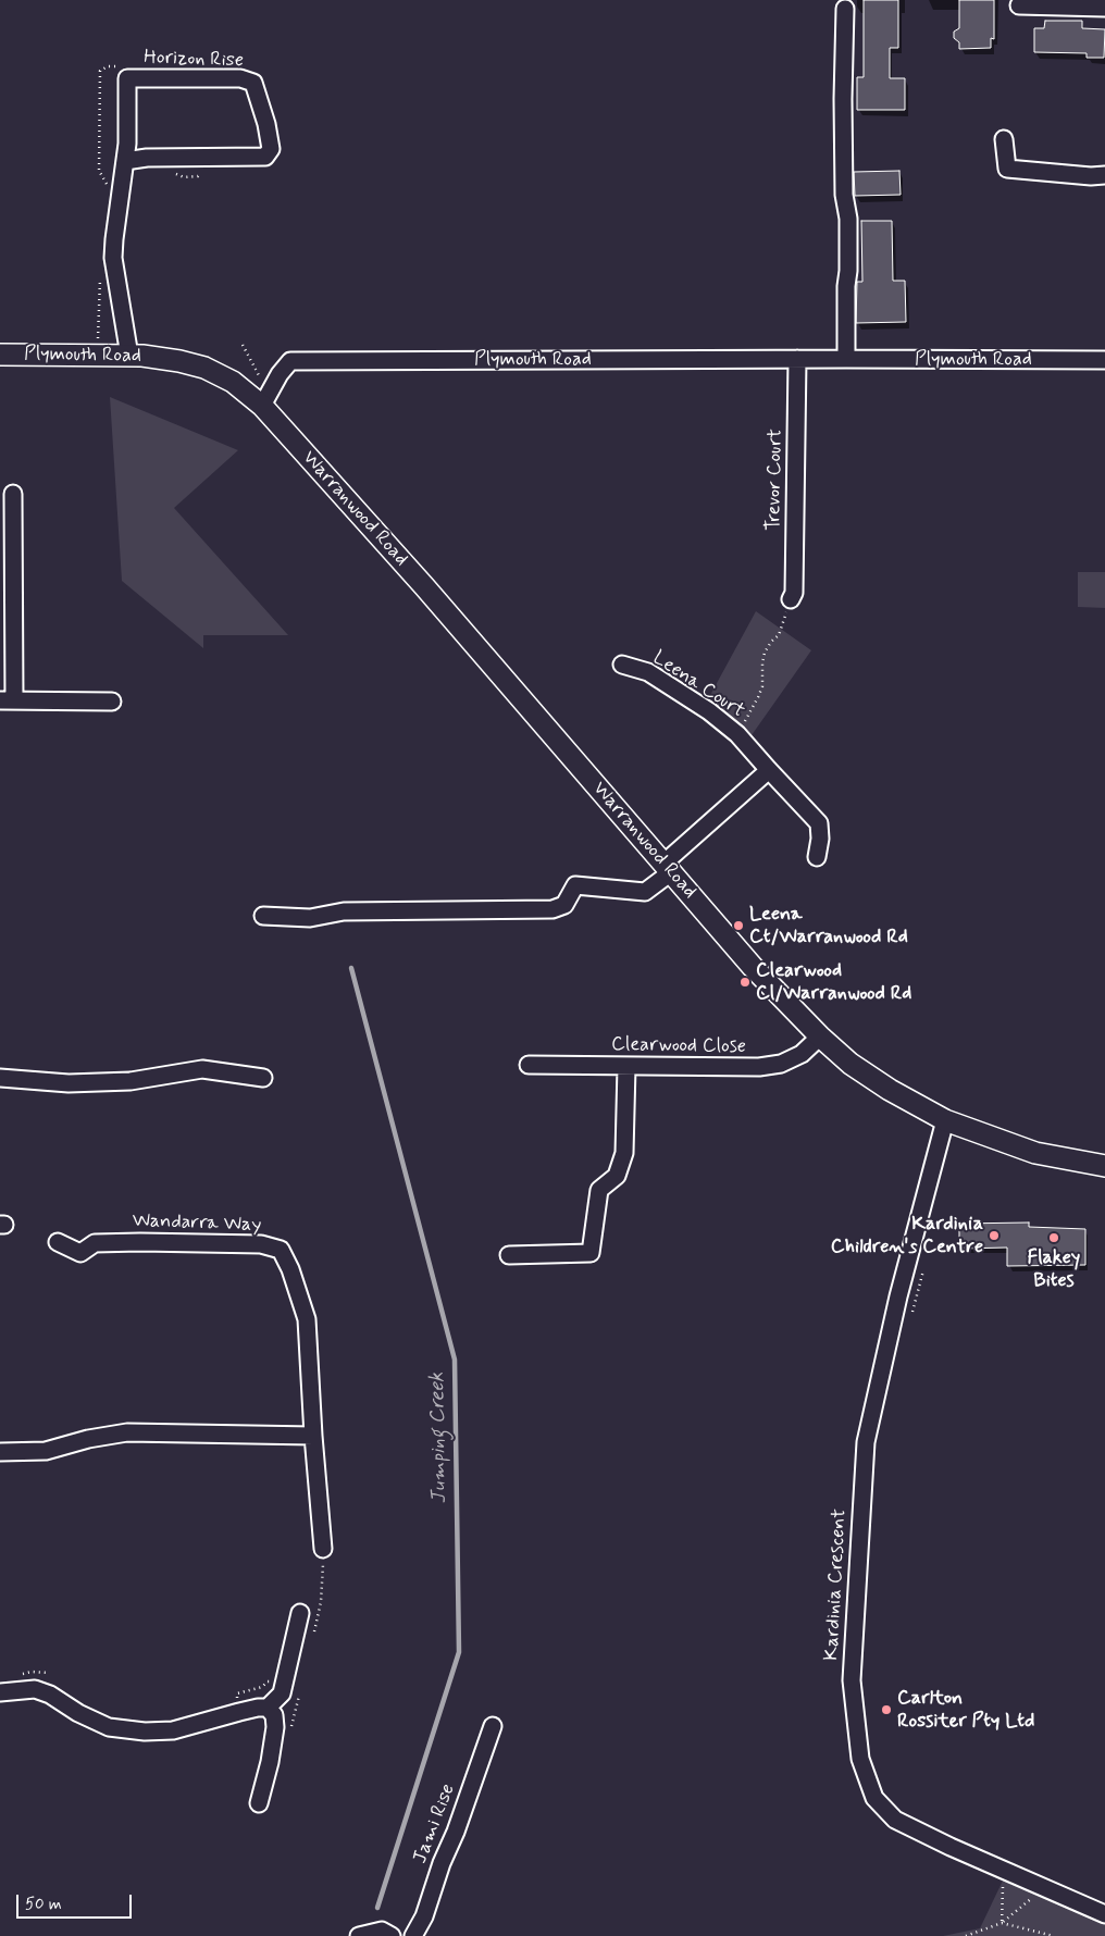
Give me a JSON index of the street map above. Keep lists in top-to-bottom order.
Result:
{
  "streets": {
    "main road": ["Plymouth Road", "Warranwood Road"],
    "street": [
      "Horizon Rise",
      "Trevor Court",
      "Leena Court",
      "Clearwood Close",
      "Wandarra Way",
      "Kardinia Crescent",
      "Jami Rise"
    ]
  },
  "crossings": [
    ["Horizon Rise", "Plymouth Road"],
    ["Plymouth Road", "Trevor Court"],
    ["Plymouth Road", "Warranwood Road"],
    ["Warranwood Road", "Clearwood Close"],
    ["Warranwood Road", "Kardinia Crescent"]
  ],
  "water": ["Jumping Creek"],
  "places": [
    "Leena Ct/Warranwood Rd",
    "Clearwood Cl/Warranwood Rd",
    "Kardinia Children's Centre",
    "Flakey Bites",
    "Carlton Rossiter Pty Ltd"
  ],
  "scale_bar": "50 m"
}
